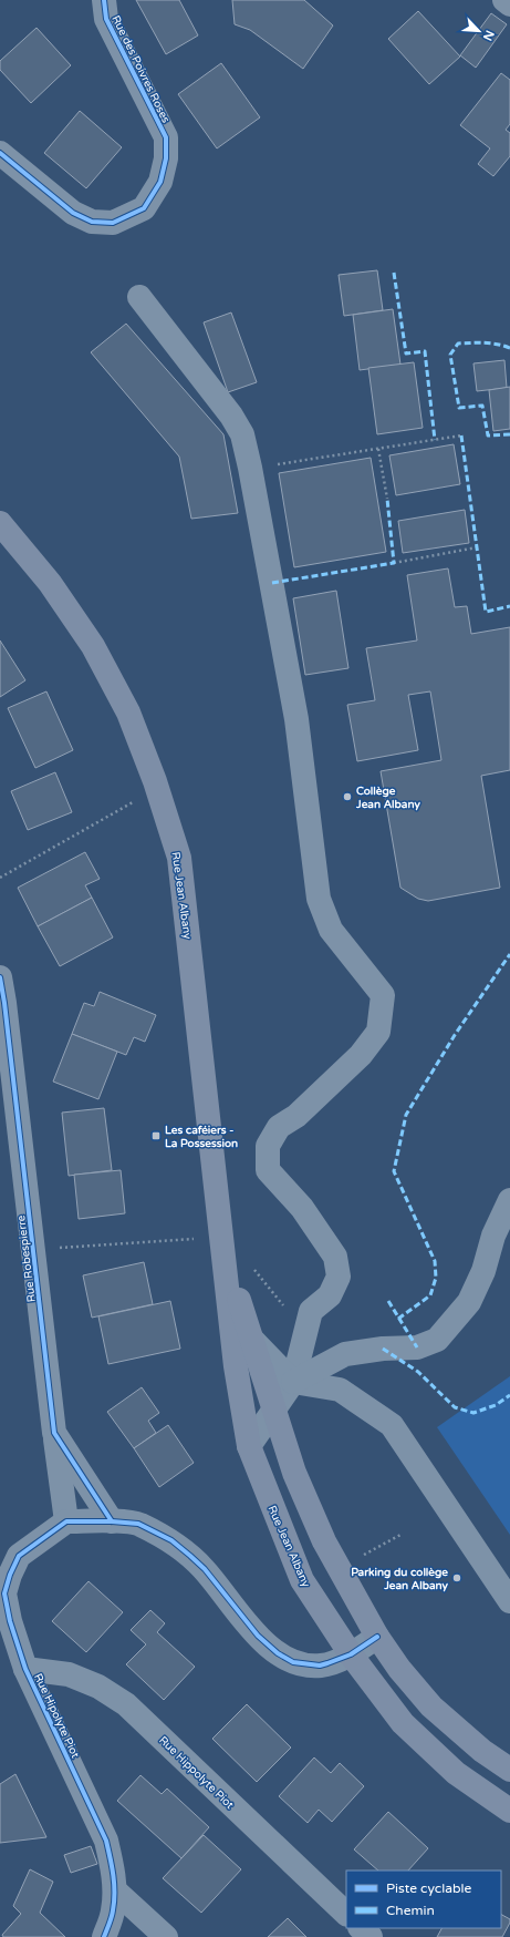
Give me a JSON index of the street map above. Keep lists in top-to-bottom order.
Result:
{
  "streets": {
    "main road": ["Rue Jean Albany"],
    "street": [
      "Rue des Poivres Roses",
      "Rue Robespierre",
      "Rue Hipolyte Piot",
      "Rue Hippolyte Piot"
    ]
  },
  "crossings": [
    ["Rue Robespierre", "Rue Hipolyte Piot"],
    ["Rue Hipolyte Piot", "Rue Hippolyte Piot"]
  ],
  "places": {
    "other": ["Collège Jean Albany", "Parking du collège Jean Albany"],
    "transit": ["Les caféiers - La Possession"]
  },
  "legend": ["Piste cyclable", "Chemin"],
  "north": "bottom right"
}
